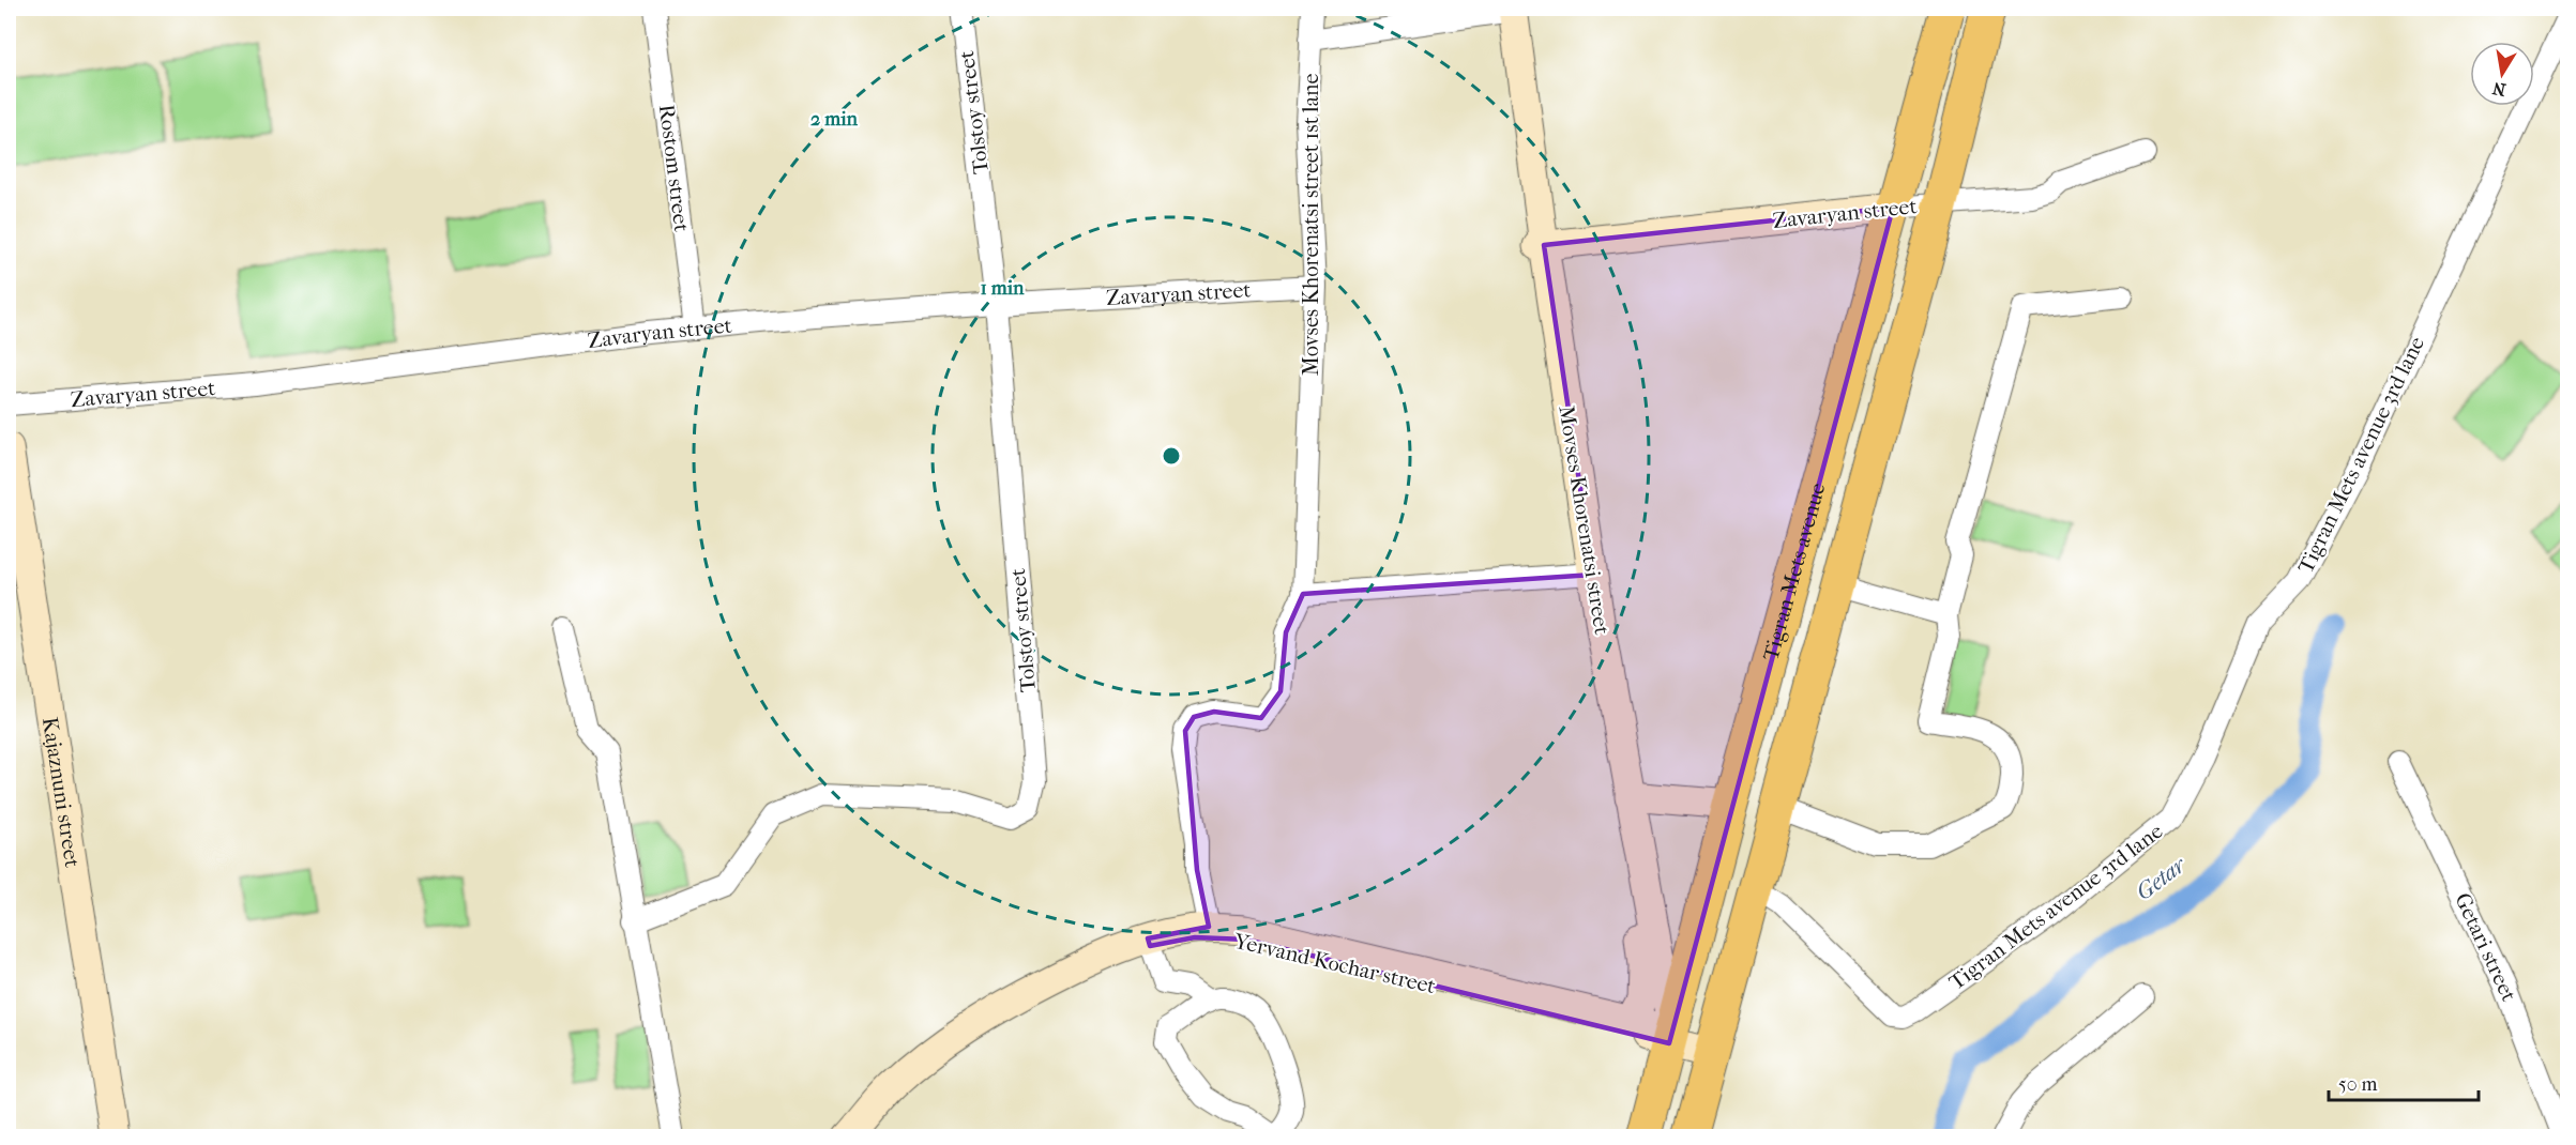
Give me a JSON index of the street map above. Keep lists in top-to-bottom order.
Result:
{
  "streets": {
    "main road": ["Tigran Mets avenue"],
    "street": [
      "Tolstoy street",
      "Rostom street",
      "Zavaryan street",
      "Movses Khorenatsi street 1st lane",
      "Tigran Mets avenue 3rd lane",
      "Movses Khorenatsi street",
      "Kajaznuni street",
      "Getari street",
      "Yervand Kochar street"
    ]
  },
  "crossings": [
    ["Tolstoy street", "Zavaryan street"],
    ["Rostom street", "Zavaryan street"],
    ["Zavaryan street", "Movses Khorenatsi street 1st lane"],
    ["Zavaryan street", "Movses Khorenatsi street"],
    ["Zavaryan street", "Tigran Mets avenue"],
    ["Movses Khorenatsi street", "Tigran Mets avenue"],
    ["Movses Khorenatsi street", "Yervand Kochar street"],
    ["Tigran Mets avenue", "Yervand Kochar street"]
  ],
  "water": ["Getar"],
  "scale_bar": "50 m",
  "north": "bottom",
  "rings": ["2 min", "1 min"]
}
